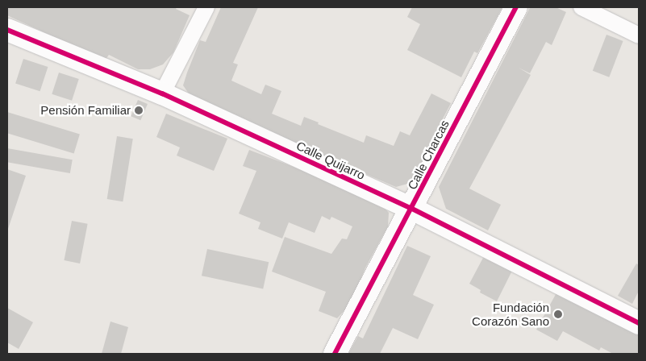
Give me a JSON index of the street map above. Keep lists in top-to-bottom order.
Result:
{
  "streets": {
    "street": ["Calle Charcas", "Calle Quijarro"]
  },
  "crossings": [
    ["Calle Charcas", "Calle Quijarro"]
  ],
  "places": ["Pensión Familiar", "Fundación Corazón Sano"]
}
